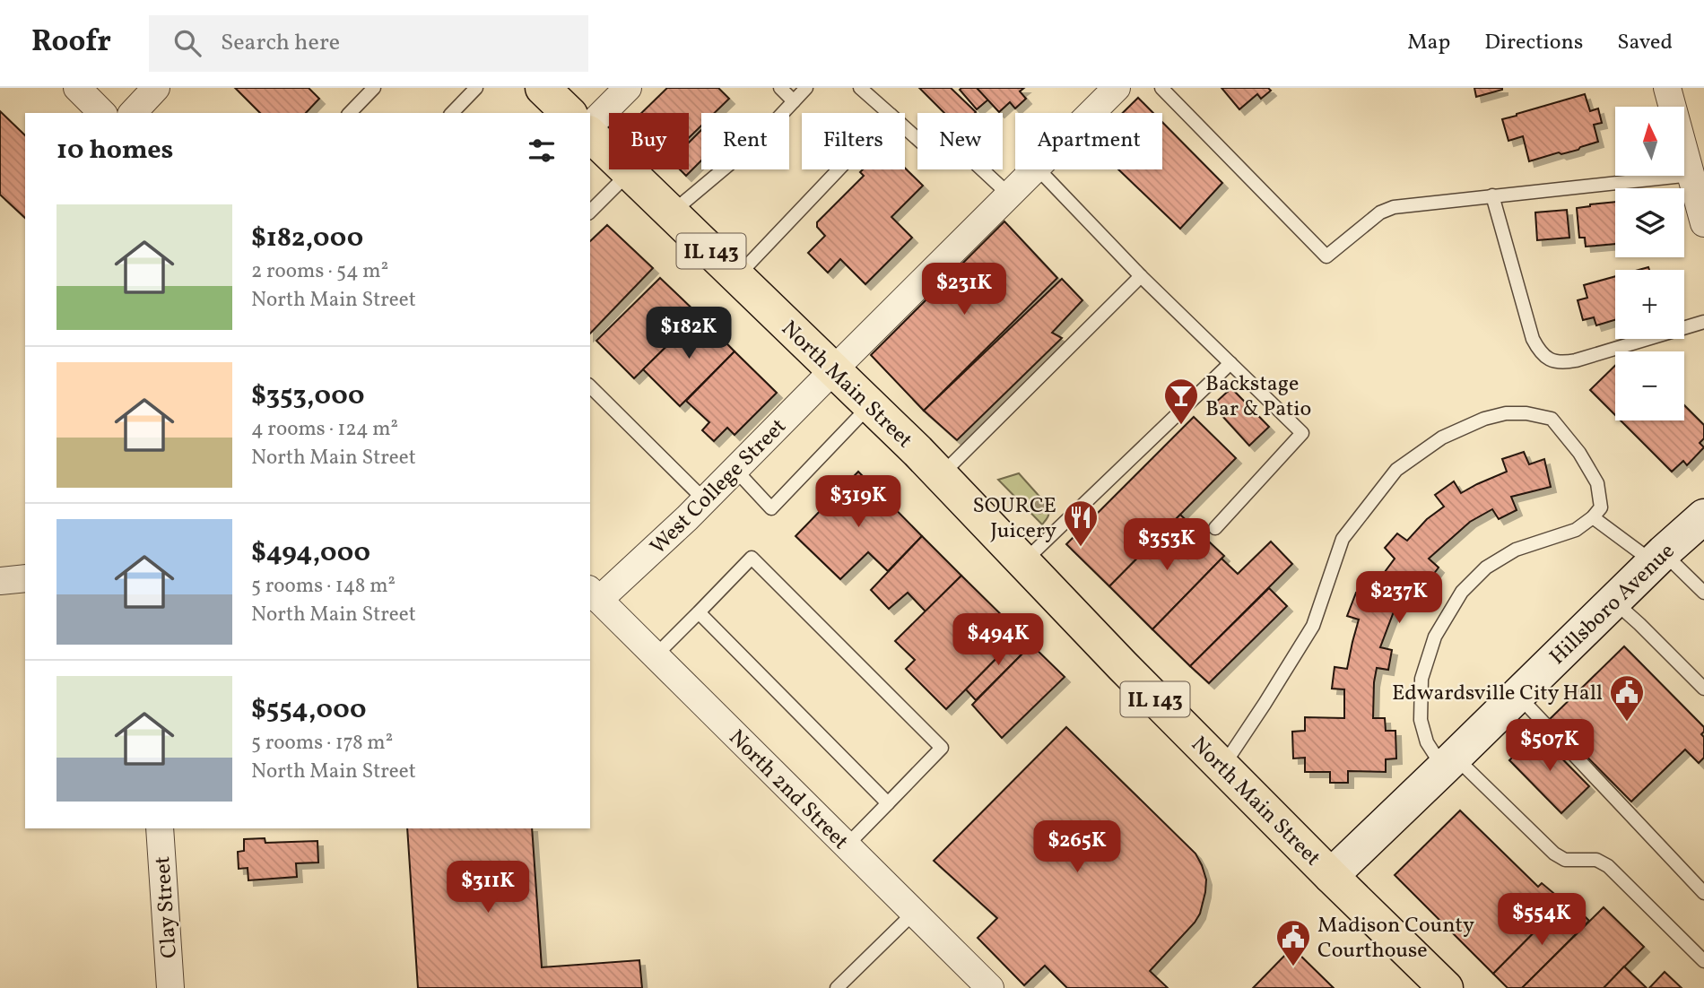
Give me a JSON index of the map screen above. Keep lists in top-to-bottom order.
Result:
{
  "streets": {
    "main road": ["IL 143", "North Main Street"],
    "street": [
      "West College Street",
      "Hillsboro Avenue",
      "North 2nd Street",
      "Clay Street"
    ]
  },
  "crossings": [
    ["North Main Street", "West College Street"],
    ["North Main Street", "Hillsboro Avenue"],
    ["West College Street", "North 2nd Street"]
  ],
  "places": {
    "bar": ["Backstage Bar & Patio"],
    "restaurant": ["SOURCE Juicery"],
    "public building": ["Edwardsville City Hall", "Madison County Courthouse"]
  },
  "north": "top",
  "page": {
    "header": "Roofr",
    "search": "Search here",
    "nav": ["Map", "Directions", "Saved"],
    "map_buttons": ["+", "−"],
    "chip": [
      "Buy",
      "Rent",
      "Filters",
      "New",
      "Apartment"
    ],
    "heading": "10 homes",
    "list": [
      {
        "name": "$182,000",
        "note": "2 rooms · 54 m² · North Main Street"
      },
      {
        "name": "$353,000",
        "note": "4 rooms · 124 m² · North Main Street"
      },
      {
        "name": "$494,000",
        "note": "5 rooms · 148 m² · North Main Street"
      },
      {
        "name": "$554,000",
        "note": "5 rooms · 178 m² · North Main Street"
      }
    ],
    "price": [
      "$231K",
      "$182K",
      "$319K",
      "$353K",
      "$237K",
      "$494K",
      "$507K",
      "$265K",
      "$311K",
      "$554K"
    ]
  }
}
